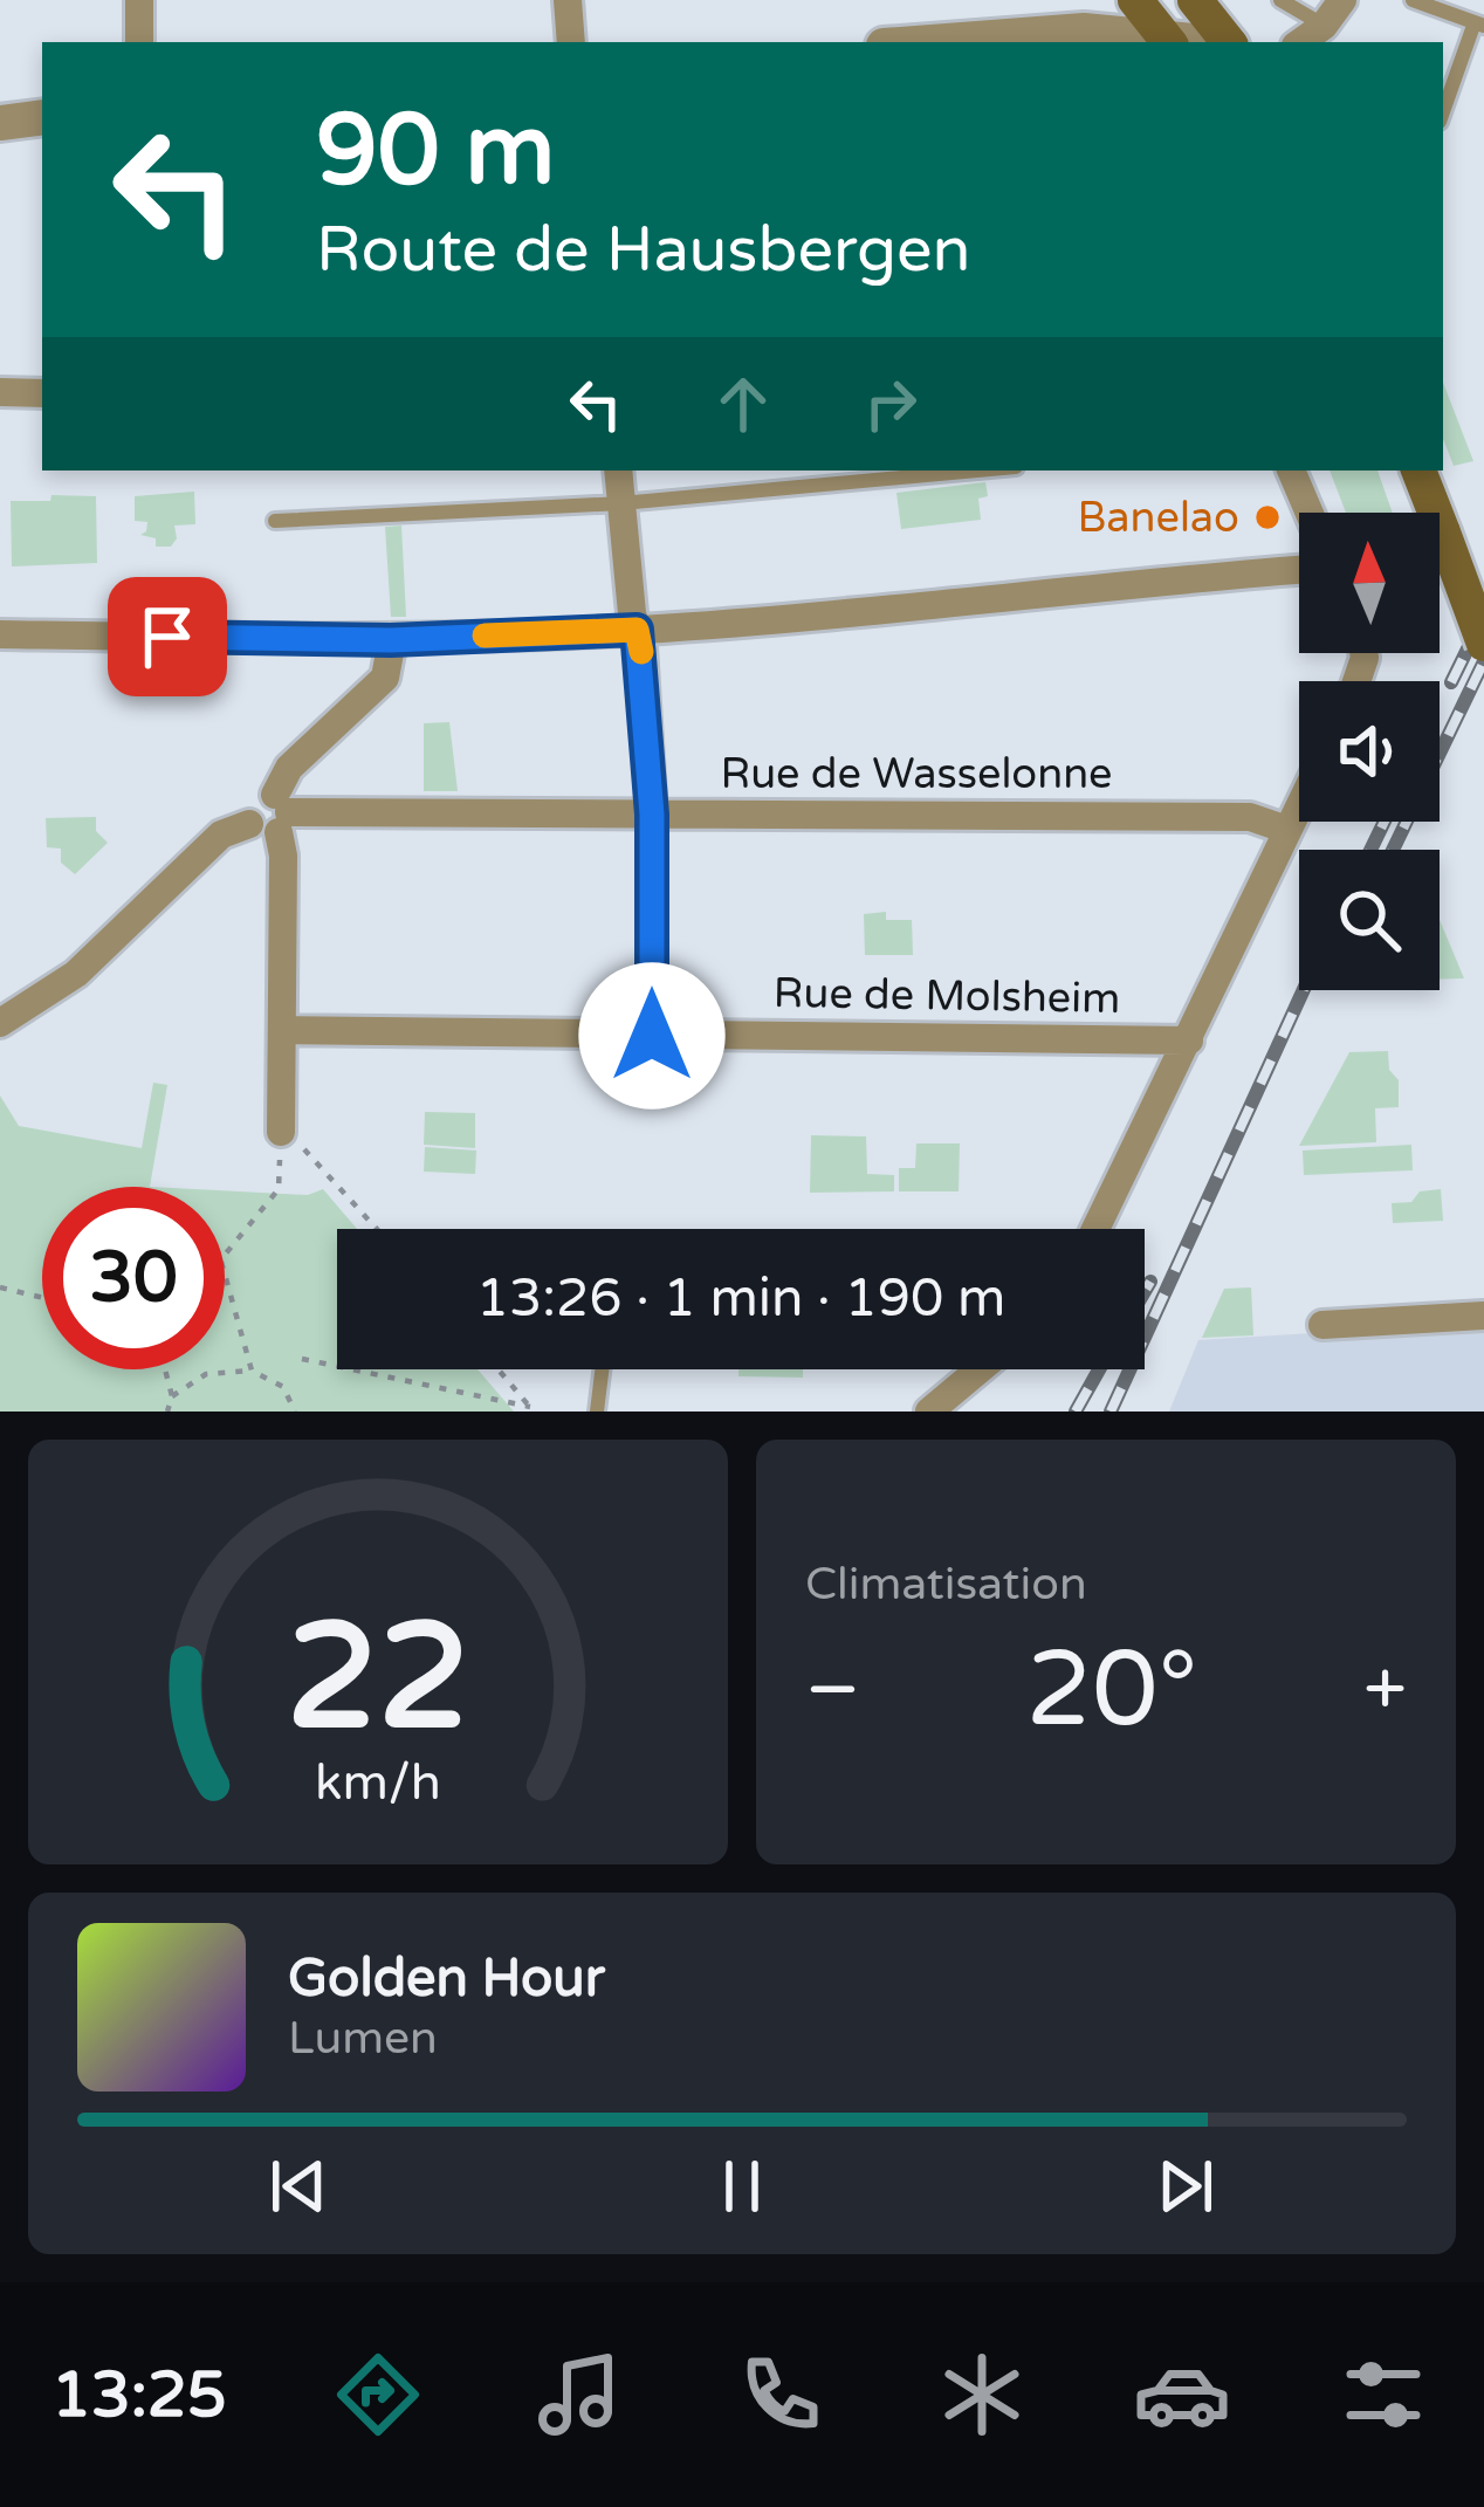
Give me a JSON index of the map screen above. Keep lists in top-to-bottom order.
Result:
{
  "streets": {
    "street": ["Rue de Wasselonne", "Rue de Molsheim"]
  },
  "places": ["Banelao"],
  "north": "top",
  "page": {
    "turn": ["90 m", "Route de Hausbergen"],
    "limit": "30",
    "trip": "13:26 · 1 min · 190 m",
    "tile": "Climatisation",
    "heat": ["−", "20°", "+"],
    "song": ["Golden Hour", "Lumen"],
    "tabs": "13:25",
    "gauge": ["22", "km/h"]
  }
}
